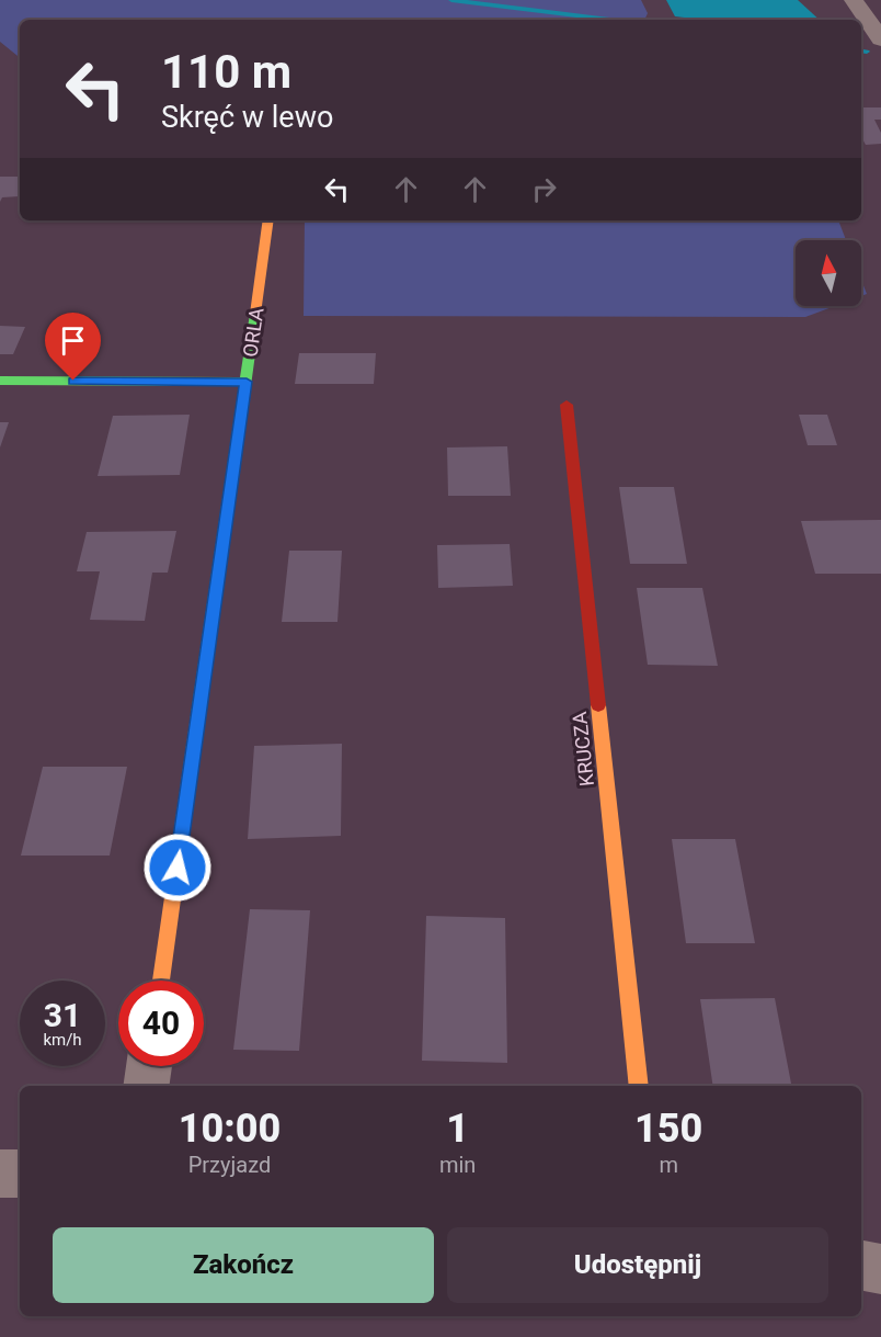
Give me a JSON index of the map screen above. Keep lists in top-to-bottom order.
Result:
{
  "streets": {
    "street": ["ORLA", "KRUCZA"]
  },
  "north": "top",
  "page": {
    "turn": ["110 m", "Skręć w lewo"],
    "speed": "31 km/h",
    "limit": "40",
    "eta": [
      "10:00",
      "Przyjazd",
      "1",
      "min",
      "150",
      "m"
    ],
    "buttons": ["Zakończ", "Udostępnij"]
  }
}
